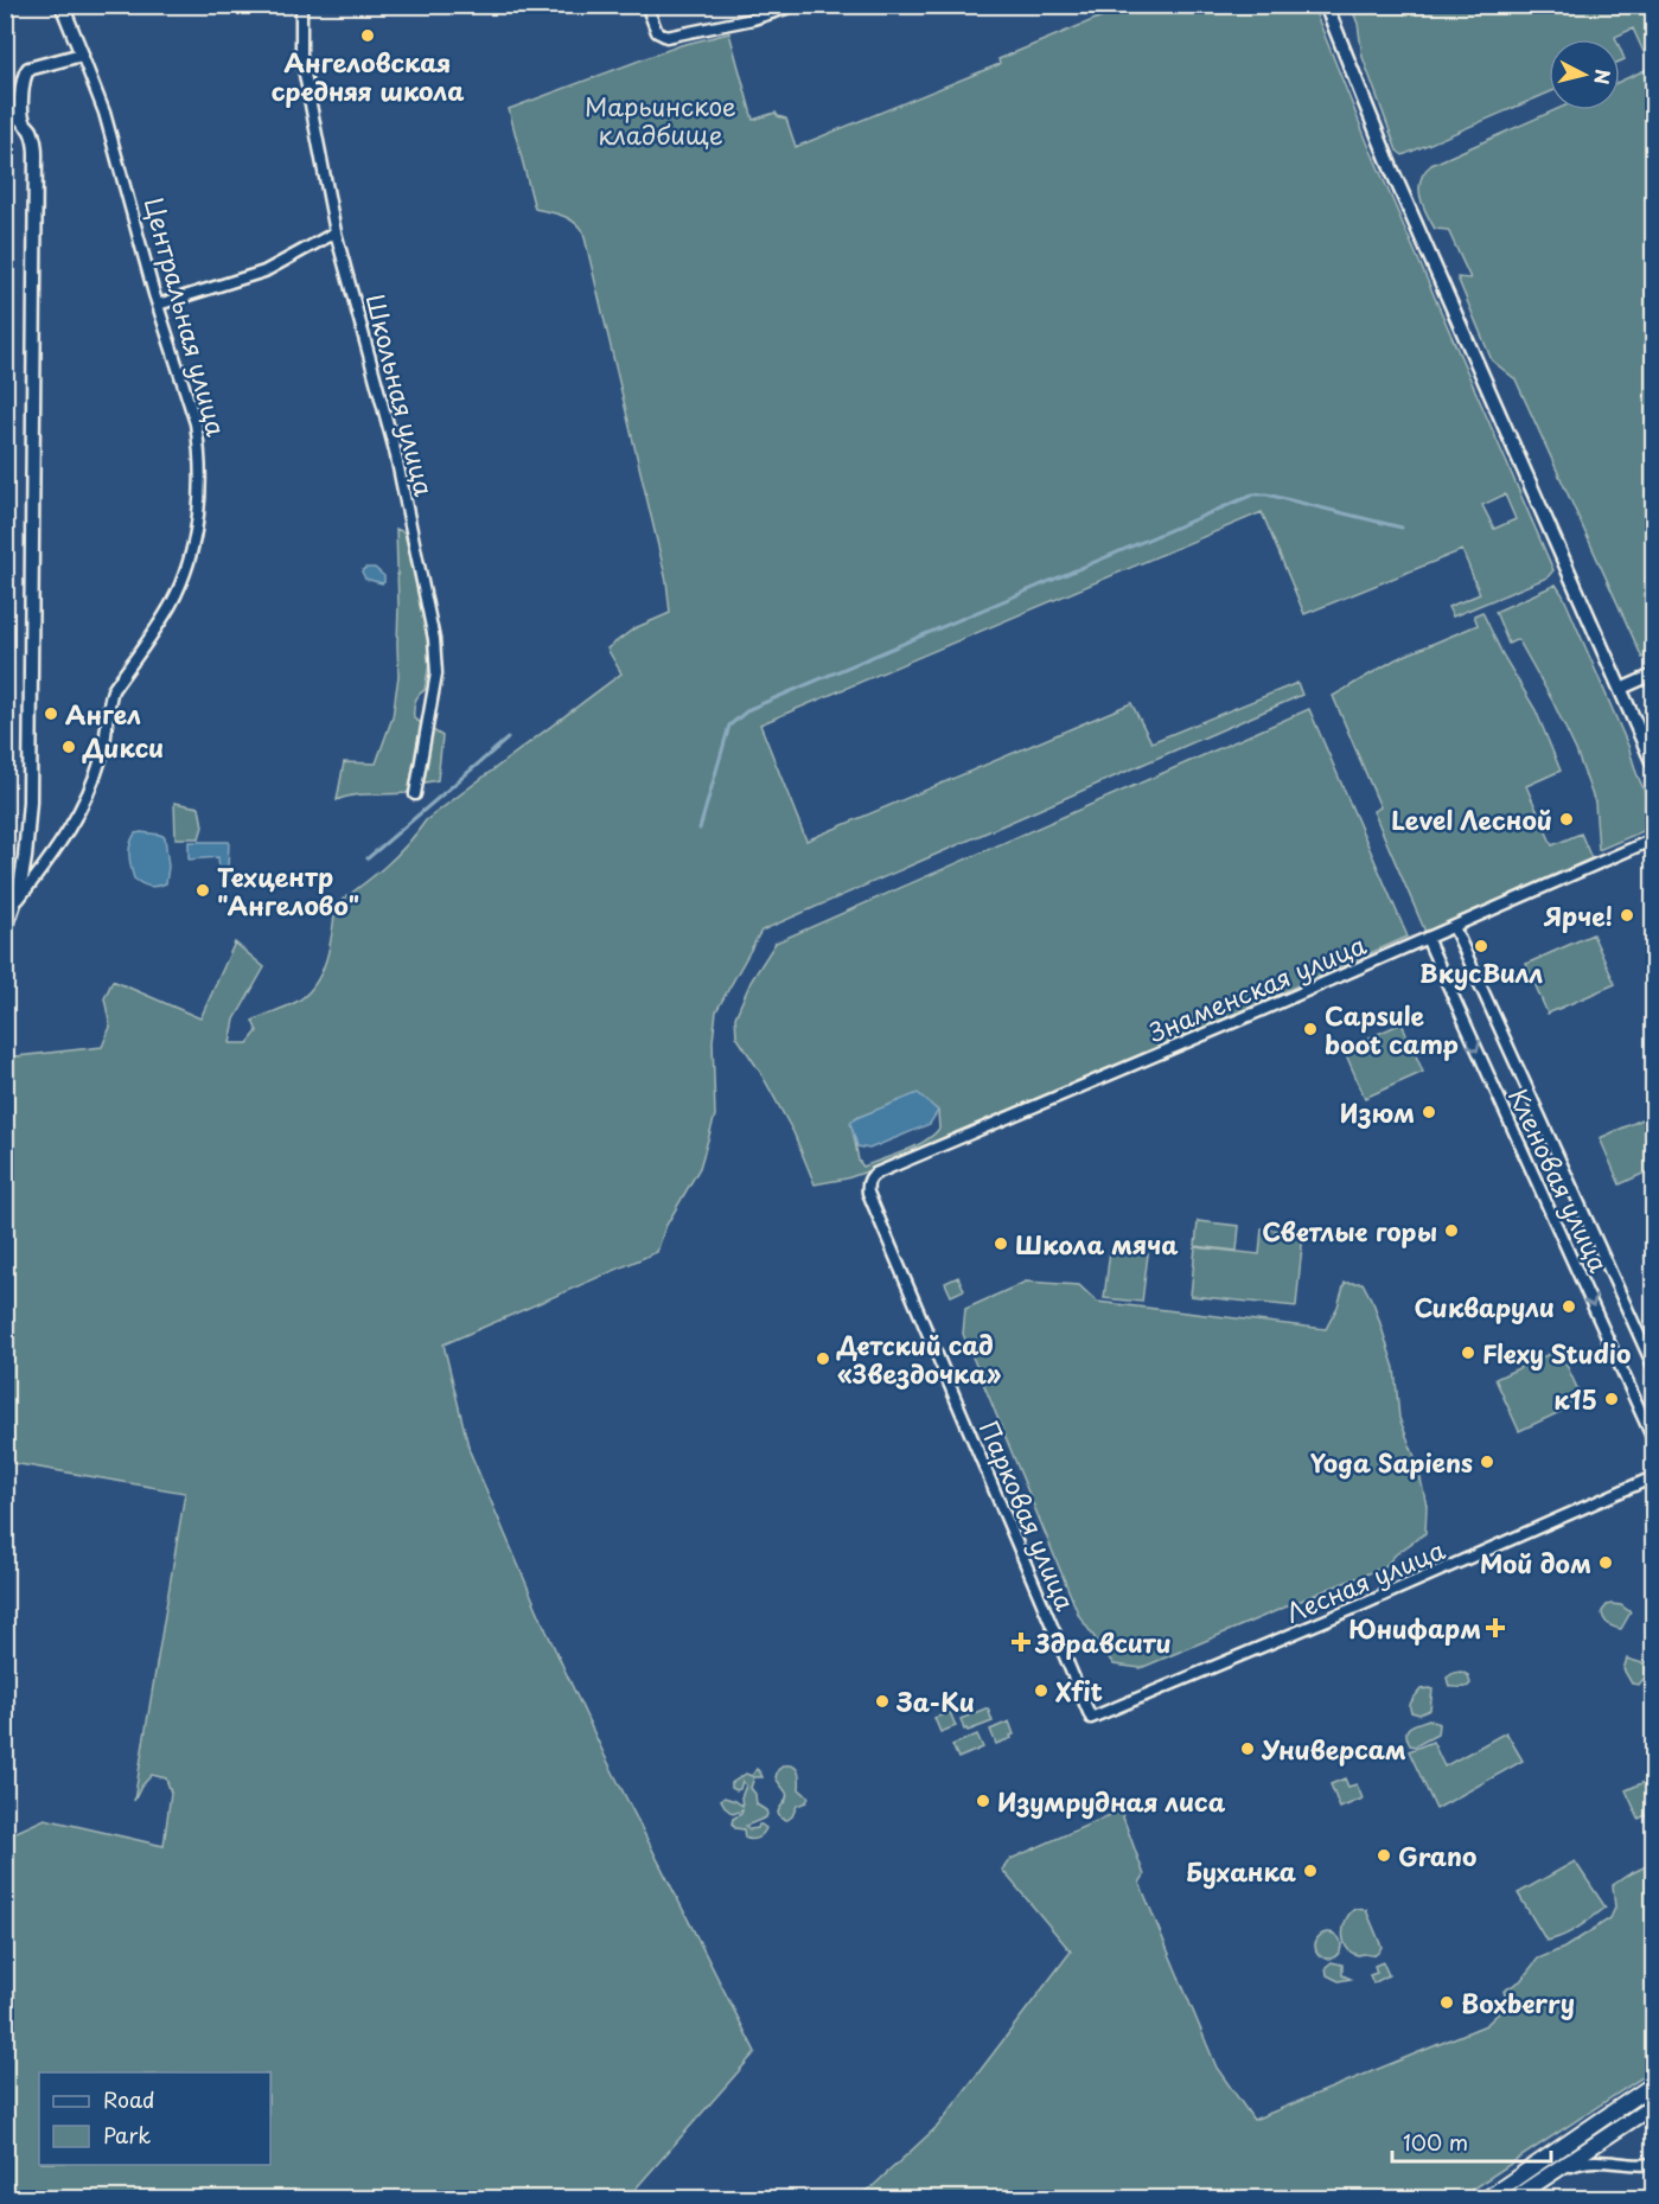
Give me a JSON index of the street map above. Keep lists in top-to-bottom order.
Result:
{
  "streets": {
    "street": [
      "Центральная улица",
      "Школьная улица",
      "Знаменская улица",
      "Кленовая улица",
      "Парковая улица",
      "Лесная улица"
    ]
  },
  "crossings": [
    ["Знаменская улица", "Кленовая улица"],
    ["Знаменская улица", "Парковая улица"],
    ["Парковая улица", "Лесная улица"]
  ],
  "parks": ["Марьинское кладбище"],
  "places": {
    "other": [
      "Ангеловская средняя школа",
      "Ангел",
      "Дикси",
      "Level Лесной",
      "Техцентр \"Ангелово\"",
      "Ярче!",
      "ВкусВилл",
      "Capsule boot camp",
      "Изюм",
      "Светлые горы",
      "Школа мяча",
      "Сикварули",
      "Flexy Studio",
      "Детский сад «Звездочка»",
      "к15",
      "Yoga Sapiens",
      "Мой дом",
      "Xfit",
      "За-Ки",
      "Универсам",
      "Изумрудная лиса",
      "Grano",
      "Буханка",
      "Boxberry"
    ],
    "health": ["Юнифарм", "Здравсити"]
  },
  "legend": ["Road", "Park"],
  "scale_bar": "100 m",
  "north": "right"
}
